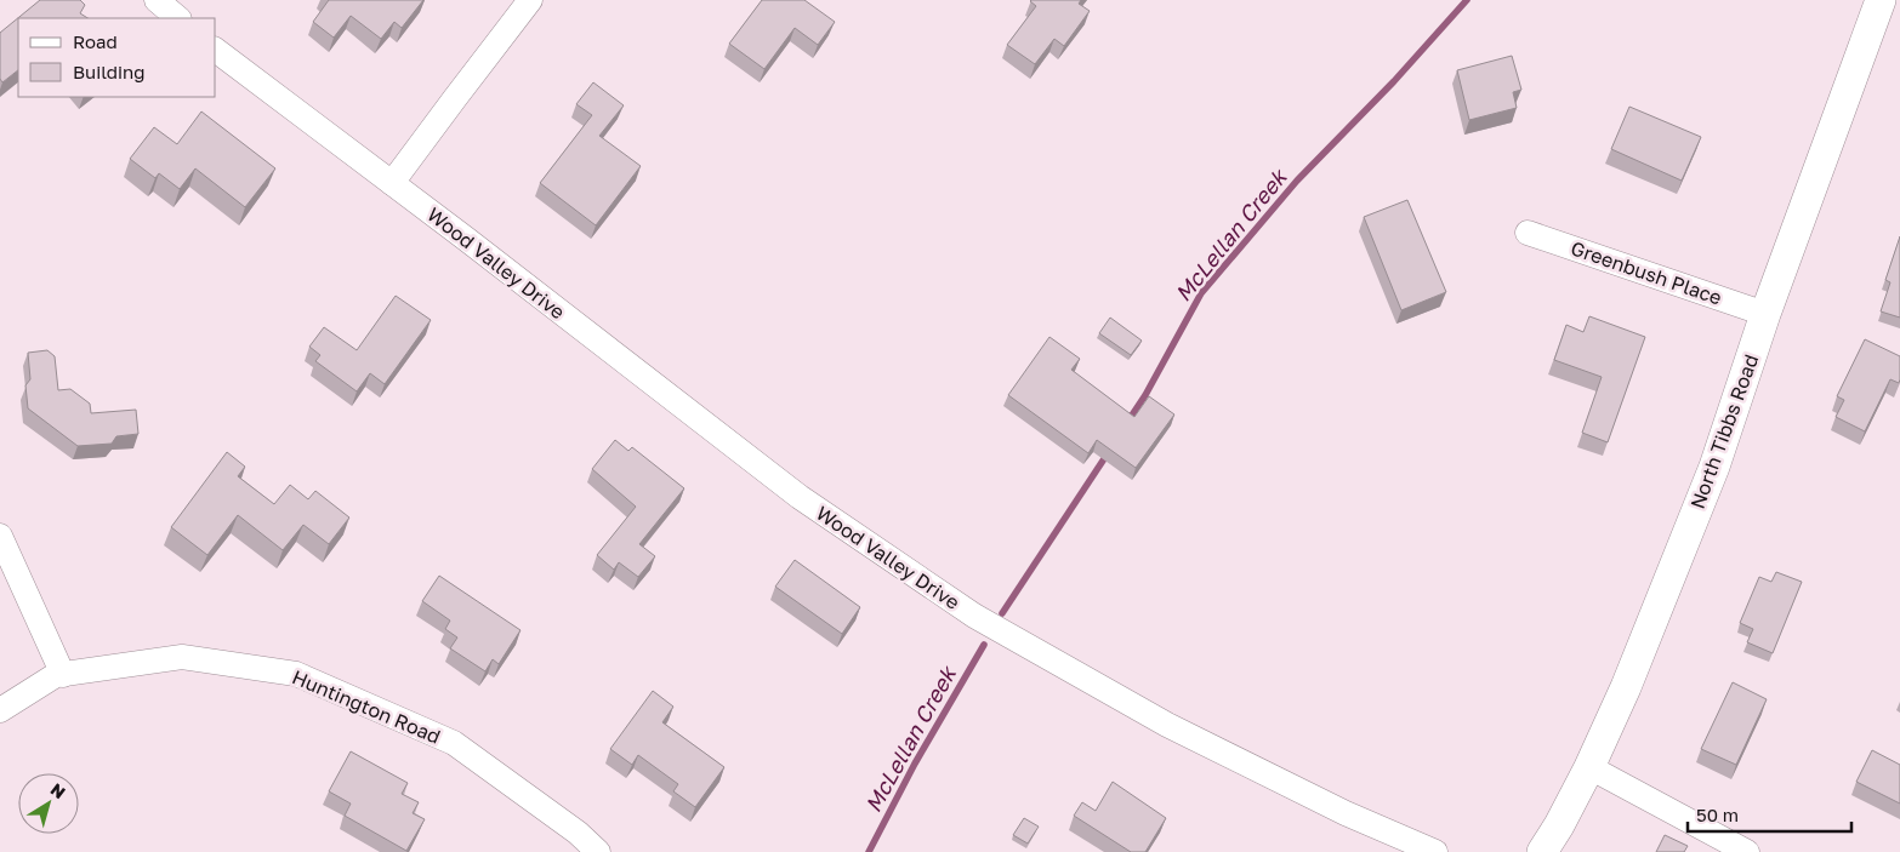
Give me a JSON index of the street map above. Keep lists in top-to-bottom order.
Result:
{
  "streets": {
    "street": [
      "Wood Valley Drive",
      "Greenbush Place",
      "North Tibbs Road",
      "Huntington Road"
    ]
  },
  "crossings": [
    ["Greenbush Place", "North Tibbs Road"]
  ],
  "water": ["McLellan Creek"],
  "legend": ["Road", "Building"],
  "scale_bar": "50 m",
  "north": "top right"
}
